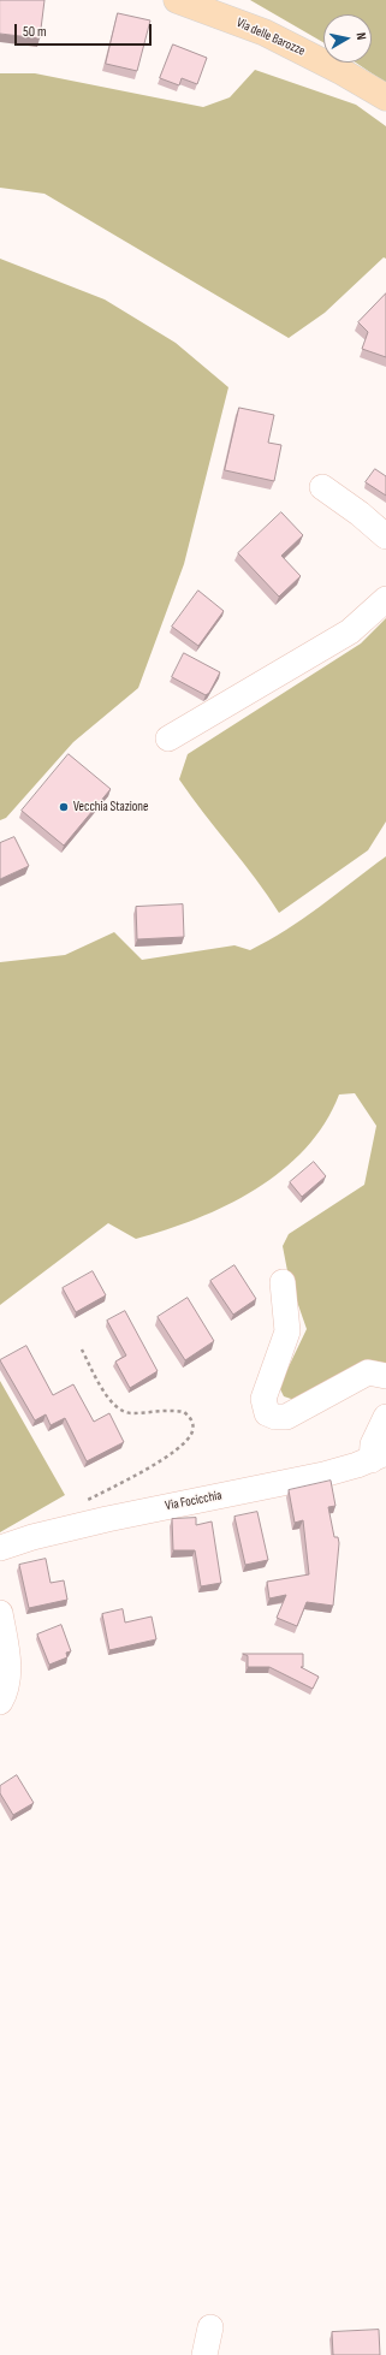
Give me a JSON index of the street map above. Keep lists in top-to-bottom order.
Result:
{
  "streets": {
    "main road": ["Via delle Barozze"],
    "street": ["Via Focicchia"]
  },
  "places": ["Vecchia Stazione"],
  "scale_bar": "50 m",
  "north": "right"
}
